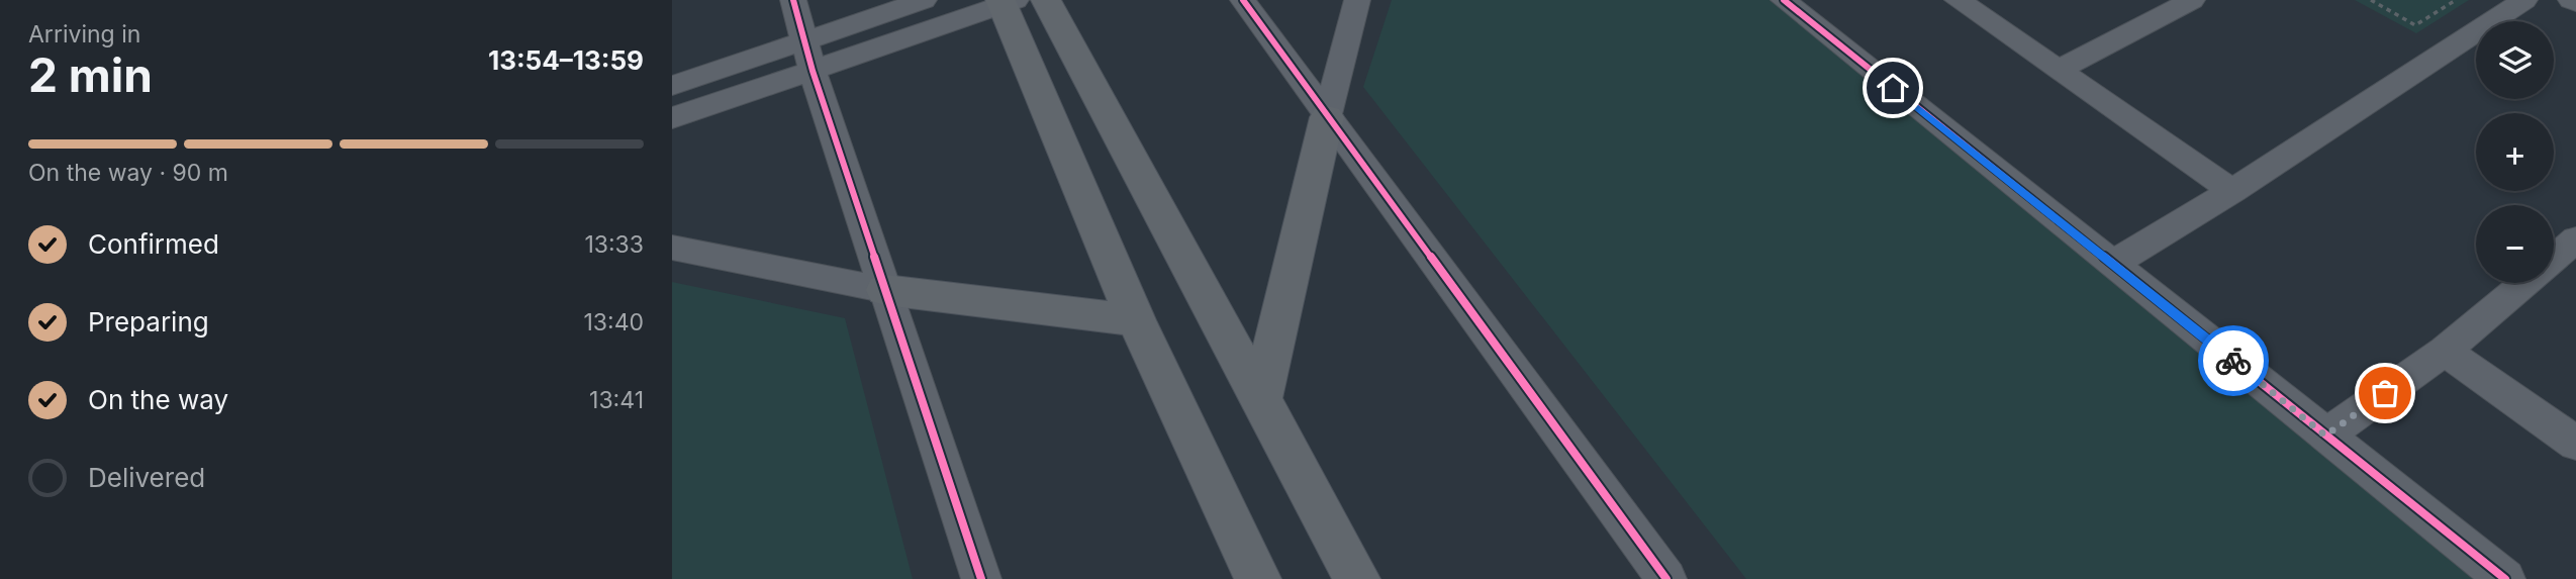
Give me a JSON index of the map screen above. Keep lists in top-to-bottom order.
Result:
{
  "page": {
    "heading": ["2 min", "Arriving in", "13:54–13:59"],
    "map_buttons": ["+", "−"],
    "bar": "On the way · 90 m",
    "list": [
      ["Confirmed", "13:33"],
      ["Preparing", "13:40"],
      ["On the way", "13:41"],
      "Delivered"
    ]
  }
}
